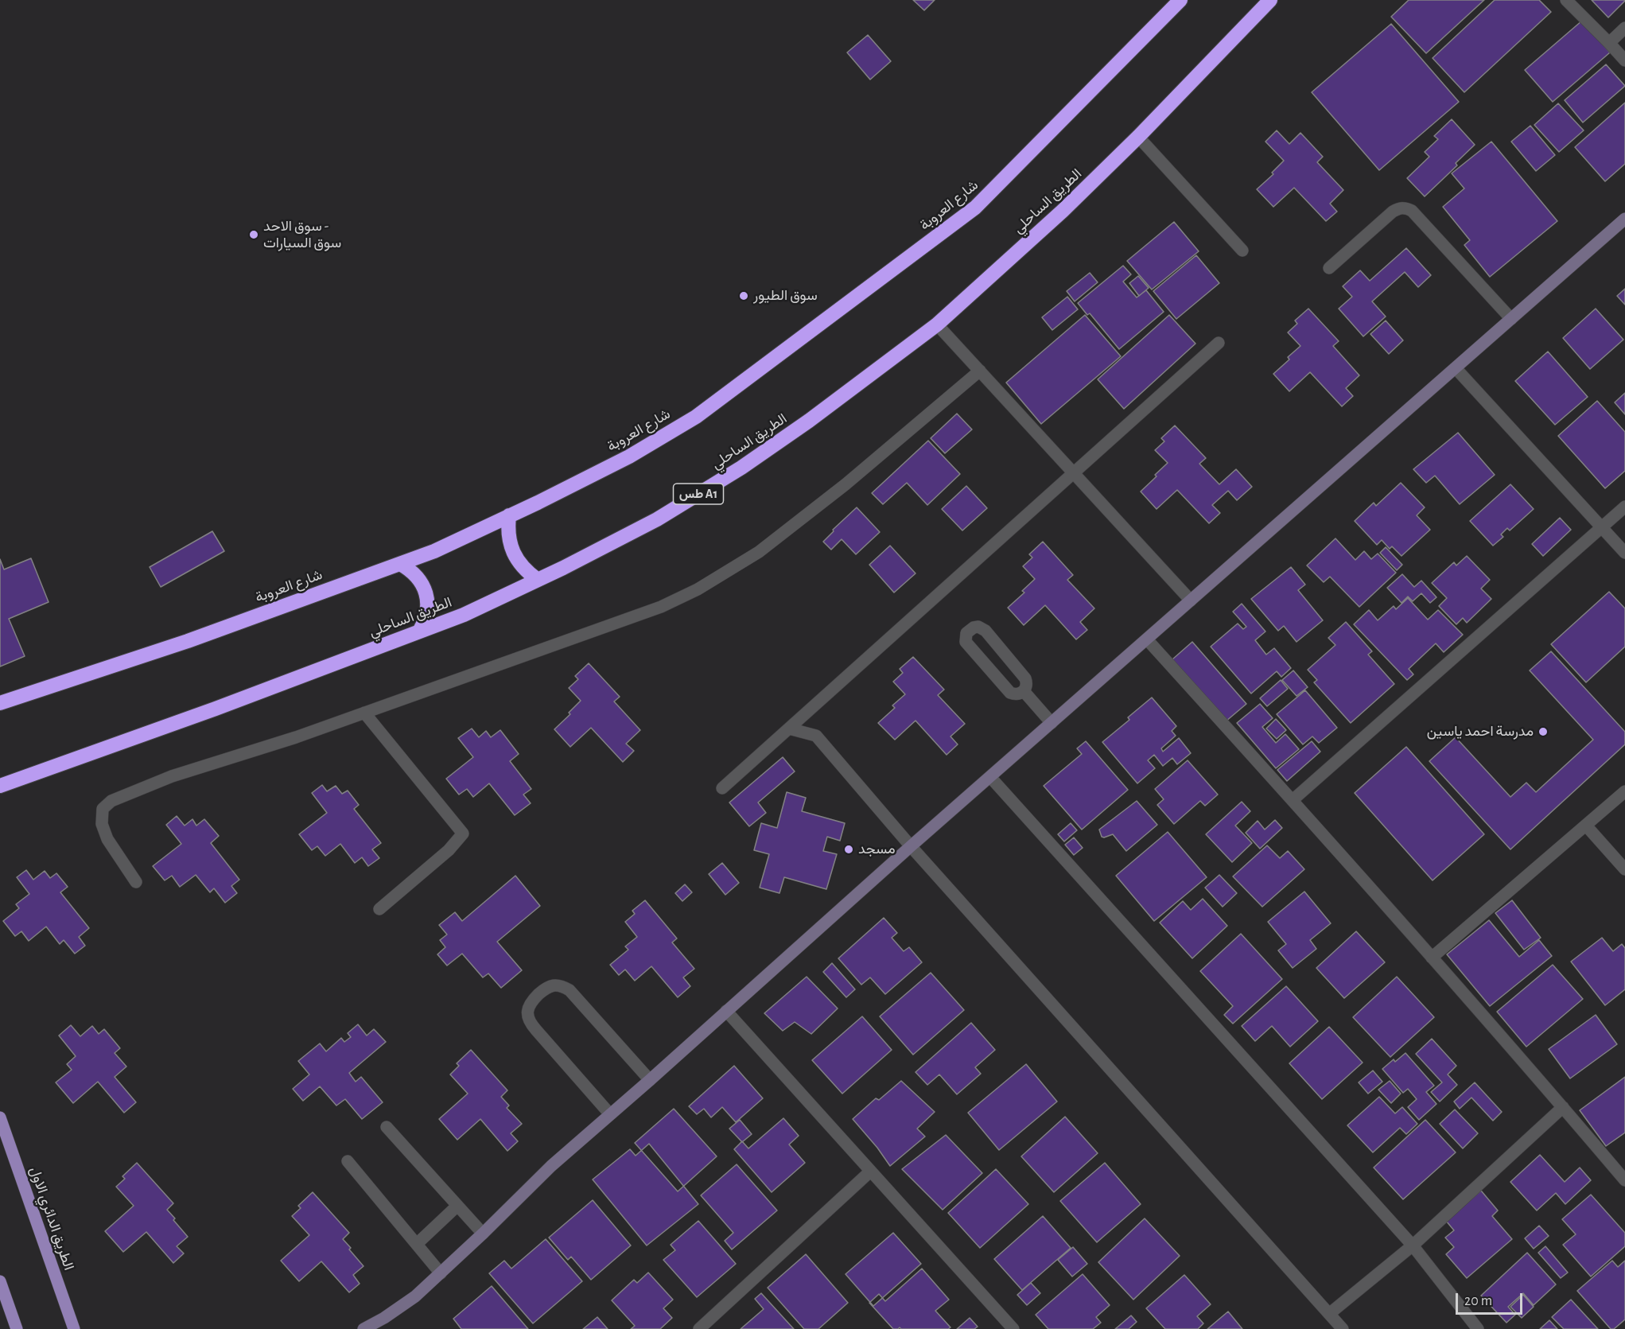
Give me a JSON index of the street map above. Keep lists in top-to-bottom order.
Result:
{
  "streets": {
    "highway": ["الطريق الساحلي", "شارع العروبة", "طس A1"],
    "main road": ["الطريق الدائري الاول"]
  },
  "places": [
    "سوق الاحد - سوق السيارات",
    "سوق الطيور",
    "مدرسة احمد ياسين",
    "مسجد"
  ],
  "scale_bar": "20 m"
}
